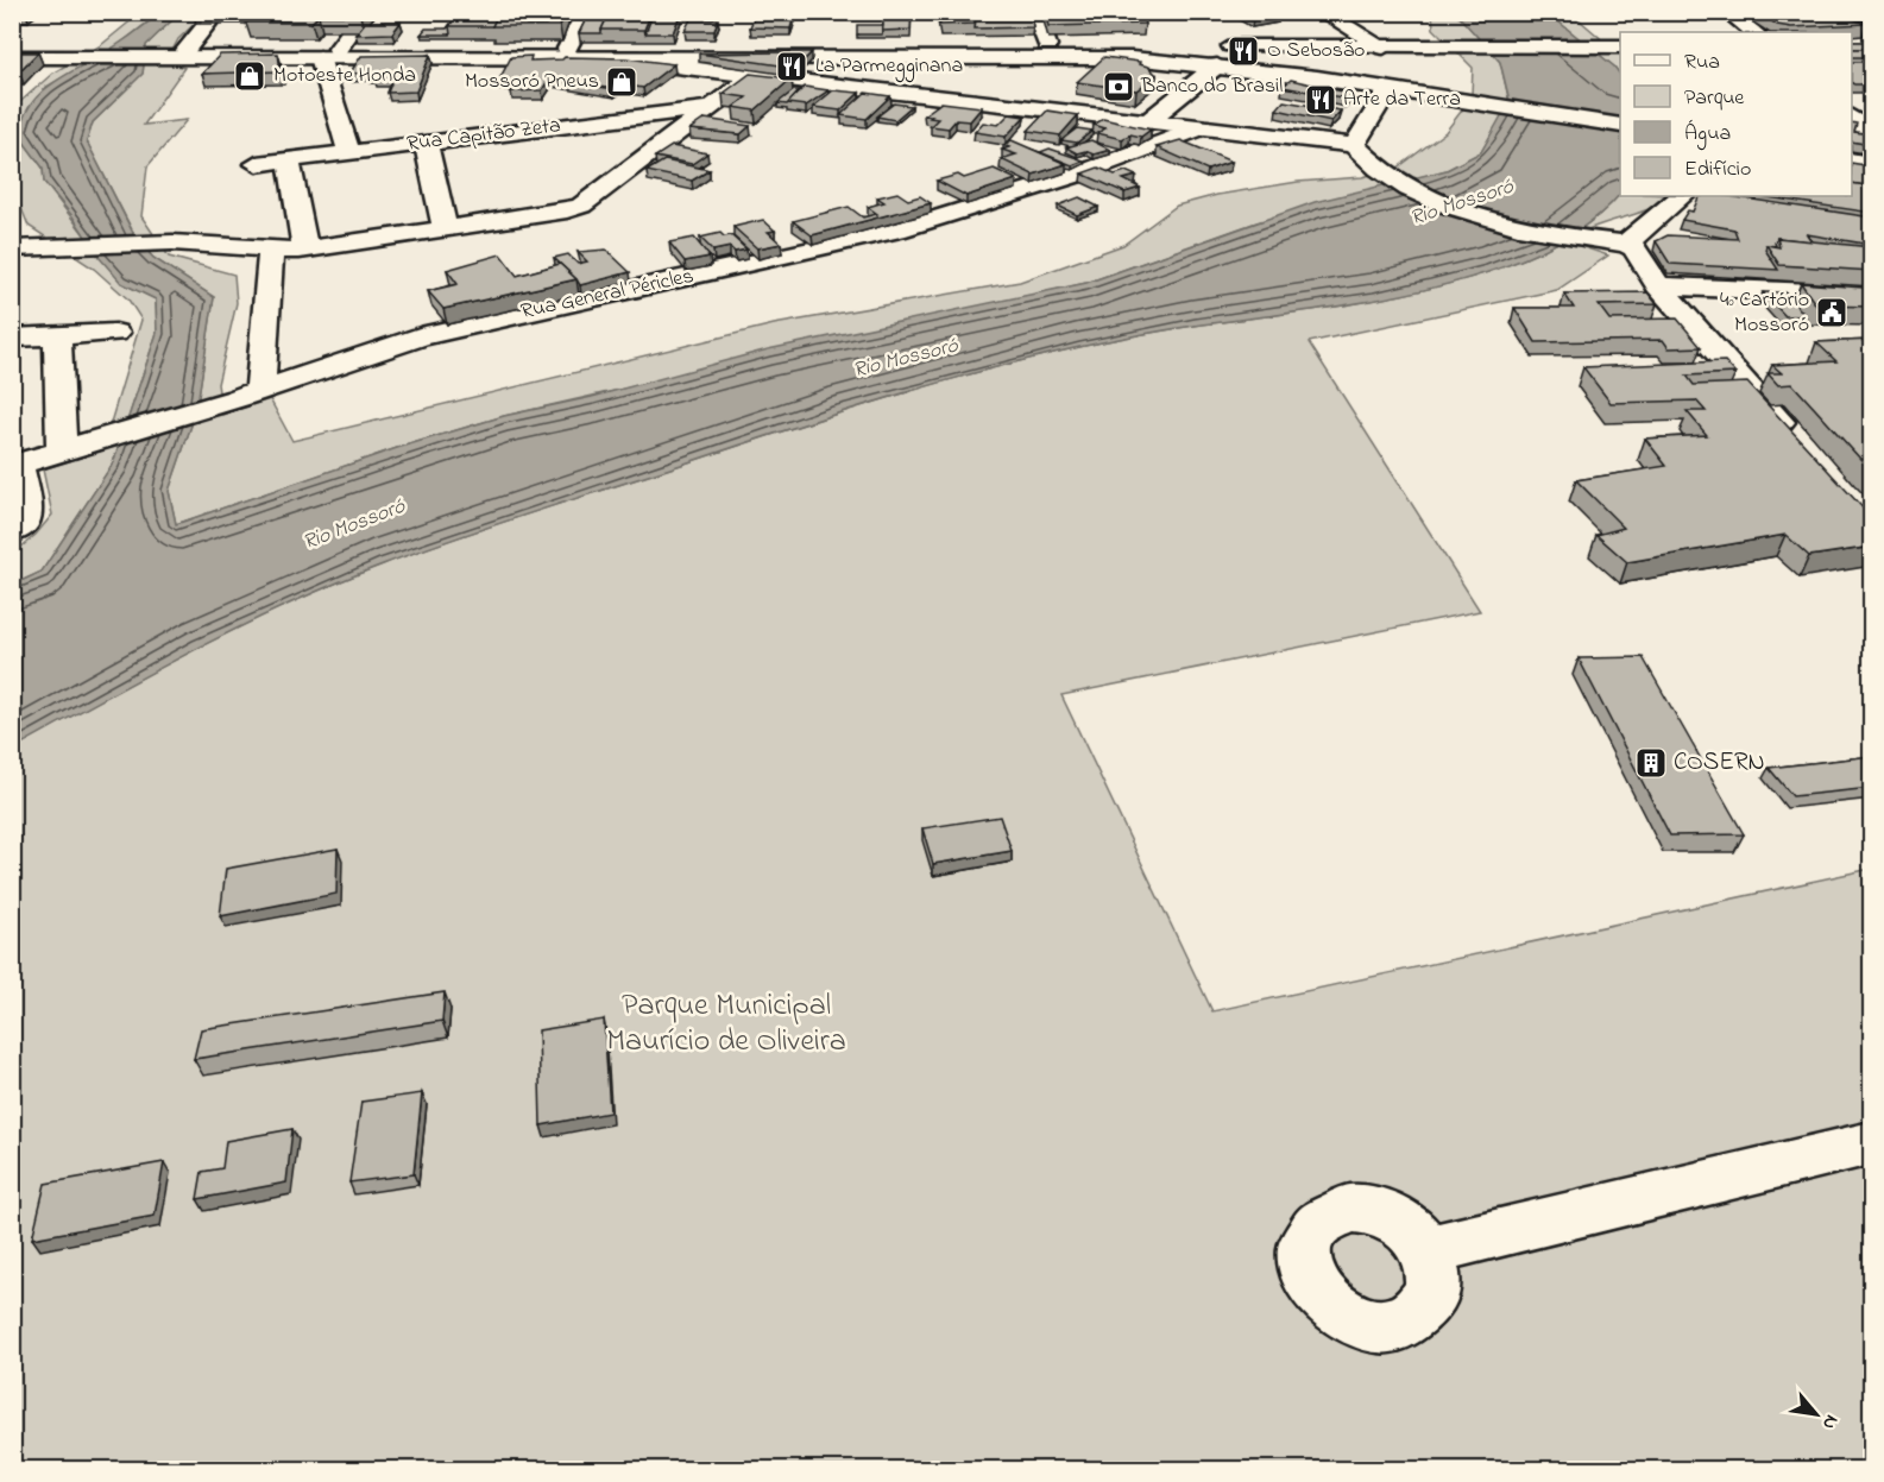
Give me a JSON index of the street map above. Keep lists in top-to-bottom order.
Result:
{
  "streets": {
    "street": ["Rua Capitão Zeta", "Rua General Péricles"]
  },
  "water": ["Rio Mossoró"],
  "parks": ["Parque Municipal Maurício de Oliveira"],
  "places": {
    "restaurant": ["O Sebosão", "La Parmegginana", "Arte da Terra"],
    "shop": ["Motoeste Honda", "Mossoró Pneus"],
    "bank": ["Banco do Brasil"],
    "public building": ["4º Cartório Mossoró"],
    "building": ["COSERN"]
  },
  "legend": [
    "Rua",
    "Parque",
    "Água",
    "Edifício"
  ],
  "north": "bottom right"
}
